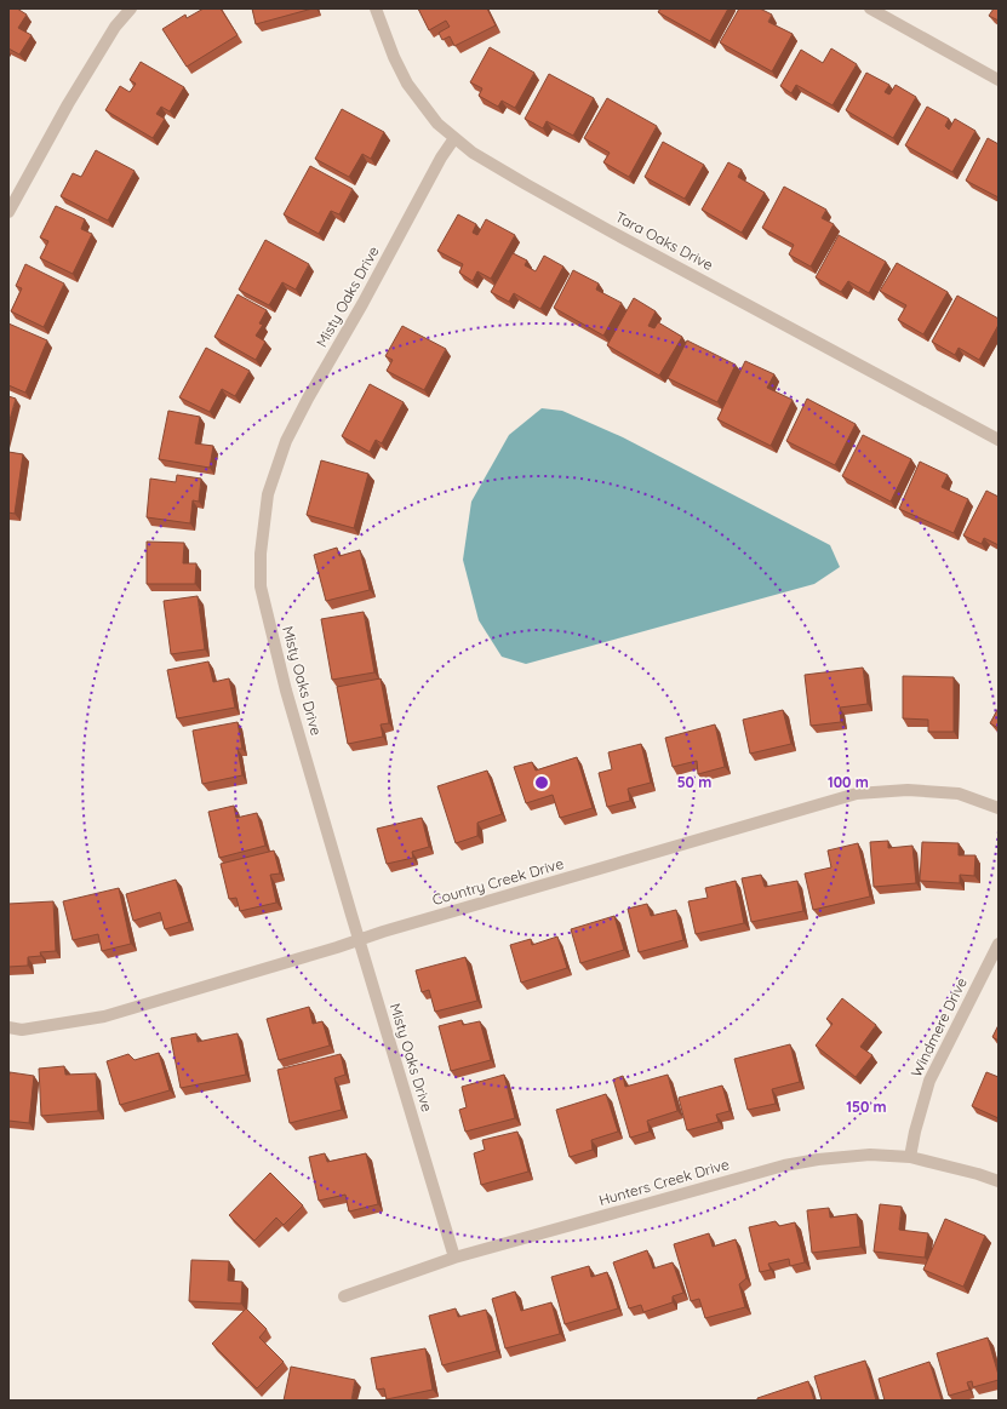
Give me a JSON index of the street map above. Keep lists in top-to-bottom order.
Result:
{
  "streets": {
    "street": [
      "Tara Oaks Drive",
      "Misty Oaks Drive",
      "Country Creek Drive",
      "Windmere Drive",
      "Hunters Creek Drive"
    ]
  },
  "crossings": [
    ["Tara Oaks Drive", "Misty Oaks Drive"],
    ["Misty Oaks Drive", "Country Creek Drive"],
    ["Misty Oaks Drive", "Hunters Creek Drive"],
    ["Windmere Drive", "Hunters Creek Drive"]
  ],
  "rings": ["50 m", "100 m", "150 m"]
}
